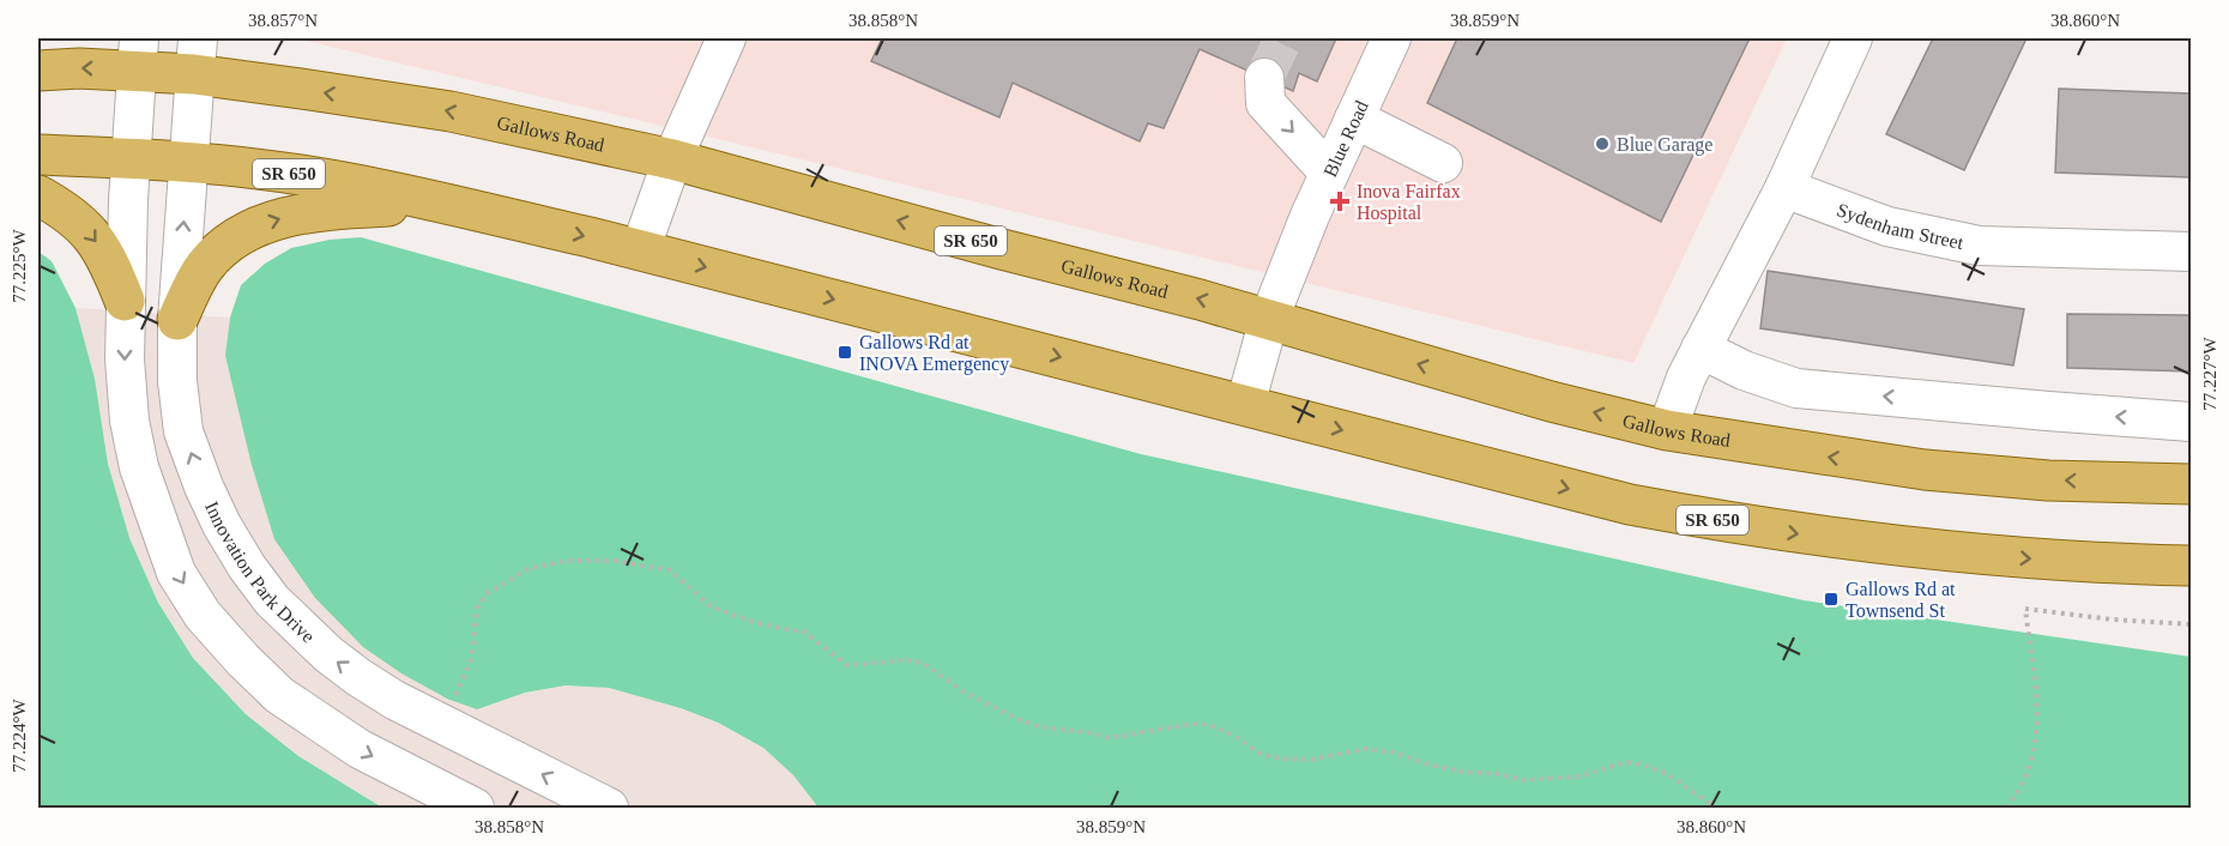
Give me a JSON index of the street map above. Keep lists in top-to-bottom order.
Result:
{
  "streets": {
    "main road": ["Gallows Road", "SR 650"],
    "street": ["Blue Road", "Sydenham Street", "Innovation Park Drive"]
  },
  "crossings": [
    ["Gallows Road", "Blue Road"],
    ["Gallows Road", "Innovation Park Drive"],
    ["Blue Road", "SR 650"],
    ["SR 650", "Innovation Park Drive"]
  ],
  "places": {
    "other": ["Blue Garage"],
    "health": ["Inova Fairfax Hospital"],
    "transit": ["Gallows Rd at INOVA Emergency", "Gallows Rd at Townsend St"]
  },
  "coordinates": [
    "38.857°N",
    "38.858°N",
    "38.859°N",
    "38.860°N",
    "77.225°W",
    "77.227°W",
    "77.224°W"
  ]
}
